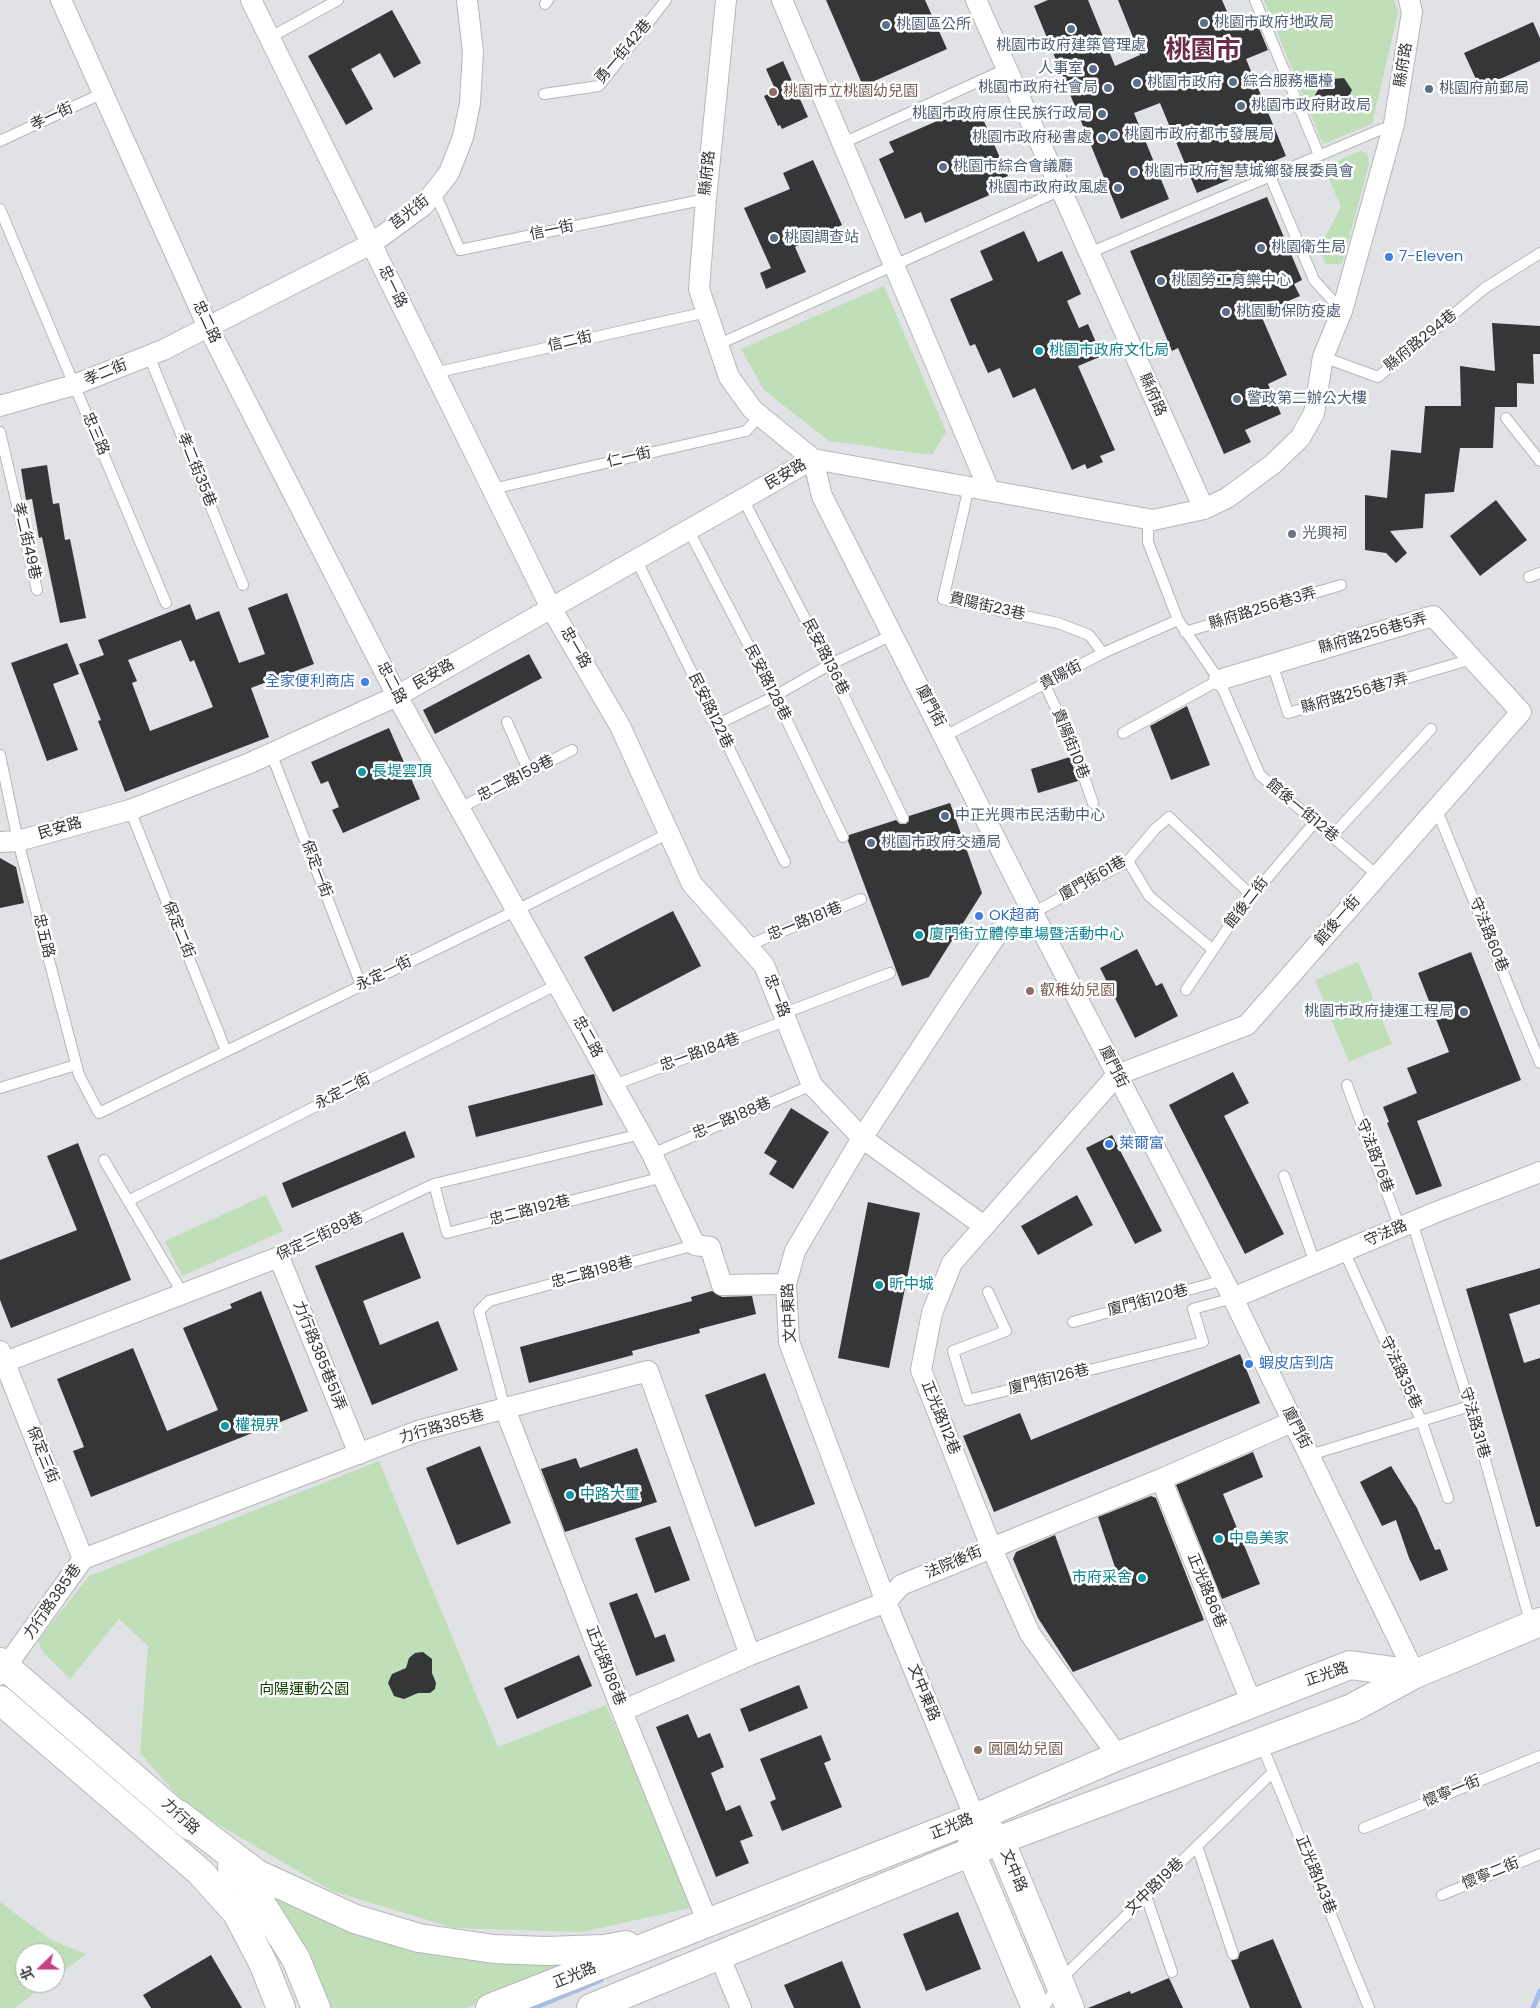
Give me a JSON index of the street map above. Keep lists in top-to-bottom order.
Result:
{
  "streets": {
    "street": [
      "縣府路",
      "莒光街",
      "忠一路",
      "忠二路",
      "孝二街",
      "民安路",
      "縣府路256巷5弄",
      "廈門街",
      "館後一街",
      "守法路",
      "保定三街89巷",
      "文中東路",
      "力行路385巷51弄",
      "正光路112巷",
      "力行路385巷",
      "保定三街",
      "法院後街",
      "正光路86巷",
      "正光路186巷",
      "正光路",
      "力行路",
      "文中路"
    ],
    "lane": [
      "勇一街42巷",
      "孝一街",
      "信一街",
      "縣府路294巷",
      "信二街",
      "忠三路",
      "仁一街",
      "孝二街35巷",
      "孝二街49巷",
      "貴陽街23巷",
      "縣府路256巷3弄",
      "民安路136巷",
      "貴陽街",
      "民安路128巷",
      "縣府路256巷7弄",
      "民安路122巷",
      "貴陽街10巷",
      "忠二路159巷",
      "館後一街12巷",
      "保定一街",
      "廈門街61巷",
      "館後二街",
      "忠一路181巷",
      "保定二街",
      "守法路60巷",
      "忠五路",
      "永定一街",
      "忠一路184巷",
      "永定二街",
      "忠一路188巷",
      "守法路76巷",
      "忠二路192巷",
      "忠二路198巷",
      "廈門街120巷",
      "守法路35巷",
      "廈門街126巷",
      "守法路31巷",
      "懷寧一街",
      "懷寧二街",
      "正光路143巷",
      "文中路19巷"
    ]
  },
  "crossings": [
    ["縣府路", "信一街"],
    ["縣府路", "縣府路294巷"],
    ["縣府路", "信二街"],
    ["縣府路", "仁一街"],
    ["縣府路", "民安路"],
    ["縣府路", "貴陽街23巷"],
    ["縣府路", "廈門街"],
    ["縣府路", "館後一街12巷"],
    ["孝一街", "忠二路"],
    ["莒光街", "信一街"],
    ["莒光街", "忠一路"],
    ["莒光街", "忠二路"],
    ["莒光街", "孝二街"],
    ["忠一路", "信二街"],
    ["忠一路", "仁一街"],
    ["忠一路", "民安路"],
    ["忠一路", "忠一路181巷"],
    ["忠一路", "永定一街"],
    ["忠一路", "忠一路184巷"],
    ["忠一路", "忠一路188巷"],
    ["忠一路", "文中東路"],
    ["忠一路", "正光路112巷"],
    ["忠二路", "孝二街"],
    ["忠二路", "民安路"],
    ["忠二路", "忠二路159巷"],
    ["忠二路", "永定一街"],
    ["忠二路", "忠一路184巷"],
    ["忠二路", "永定二街"],
    ["忠二路", "忠一路188巷"],
    ["忠二路", "忠二路192巷"],
    ["忠二路", "保定三街89巷"],
    ["忠二路", "忠二路198巷"],
    ["孝二街", "忠三路"],
    ["孝二街", "孝二街35巷"],
    ["民安路", "民安路136巷"],
    ["民安路", "民安路128巷"],
    ["民安路", "廈門街"],
    ["民安路", "民安路122巷"],
    ["民安路", "保定一街"],
    ["民安路", "保定二街"],
    ["民安路", "忠五路"],
    ["貴陽街23巷", "貴陽街"],
    ["縣府路256巷3弄", "館後一街12巷"],
    ["縣府路256巷5弄", "縣府路256巷7弄"],
    ["縣府路256巷5弄", "館後一街12巷"],
    ["縣府路256巷5弄", "館後一街"],
    ["貴陽街", "廈門街"],
    ["貴陽街", "貴陽街10巷"],
    ["貴陽街", "館後一街12巷"],
    ["廈門街", "廈門街61巷"],
    ["廈門街", "館後一街"],
    ["廈門街", "守法路"],
    ["廈門街", "廈門街120巷"],
    ["廈門街", "文中東路"],
    ["廈門街", "廈門街126巷"],
    ["廈門街", "正光路112巷"],
    ["廈門街", "法院後街"],
    ["廈門街", "正光路"],
    ["館後一街12巷", "館後二街"],
    ["館後一街12巷", "館後一街"],
    ["保定一街", "永定一街"],
    ["廈門街61巷", "館後二街"],
    ["廈門街61巷", "文中東路"],
    ["館後一街", "守法路60巷"],
    ["館後一街", "正光路112巷"],
    ["保定二街", "永定一街"],
    ["忠五路", "永定一街"],
    ["守法路76巷", "守法路"],
    ["守法路76巷", "守法路31巷"],
    ["忠二路192巷", "保定三街89巷"],
    ["守法路", "廈門街120巷"],
    ["守法路", "守法路35巷"],
    ["守法路", "廈門街126巷"],
    ["守法路", "守法路31巷"],
    ["保定三街89巷", "力行路385巷51弄"],
    ["保定三街89巷", "保定三街"],
    ["忠二路198巷", "力行路385巷"],
    ["忠二路198巷", "正光路186巷"],
    ["廈門街120巷", "廈門街126巷"],
    ["文中東路", "法院後街"],
    ["文中東路", "正光路"],
    ["文中東路", "文中路"],
    ["力行路385巷51弄", "力行路385巷"],
    ["正光路112巷", "法院後街"],
    ["正光路112巷", "正光路"],
    ["守法路31巷", "正光路"],
    ["力行路385巷", "保定三街"],
    ["力行路385巷", "法院後街"],
    ["力行路385巷", "正光路186巷"],
    ["力行路385巷", "力行路"],
    ["法院後街", "正光路86巷"],
    ["法院後街", "正光路186巷"],
    ["正光路86巷", "正光路"],
    ["正光路186巷", "正光路"],
    ["正光路", "文中路"],
    ["正光路", "正光路143巷"],
    ["文中路", "文中路19巷"],
    ["正光路143巷", "文中路19巷"]
  ],
  "districts": ["桃園市"],
  "parks": ["向陽運動公園"],
  "places": [
    "桃園市政府地政局",
    "桃園區公所",
    "桃園市政府建築管理處",
    "人事室",
    "綜合服務櫃檯",
    "桃園市政府",
    "桃園市政府社會局",
    "桃園府前郵局",
    "桃園市立桃園幼兒園",
    "桃園市政府財政局",
    "桃園市政府原住民族行政局",
    "桃園市政府都市發展局",
    "桃園市政府秘書處",
    "桃園市綜合會議廳",
    "桃園市政府智慧城鄉發展委員會",
    "桃園市政府政風處",
    "桃園調查站",
    "桃園衛生局",
    "7-Eleven",
    "桃園勞工育樂中心",
    "桃園動保防疫處",
    "桃園市政府文化局",
    "警政第二辦公大樓",
    "光興祠",
    "全家便利商店",
    "長堤雲頂",
    "中正光興市民活動中心",
    "桃園市政府交通局",
    "OK超商",
    "廈門街立體停車場暨活動中心",
    "叡稚幼兒園",
    "桃園市政府捷運工程局",
    "萊爾富",
    "昕中城",
    "蝦皮店到店",
    "權視界",
    "中路大璽",
    "中島美家",
    "市府采舍",
    "圓圓幼兒園"
  ],
  "north": "left"
}
